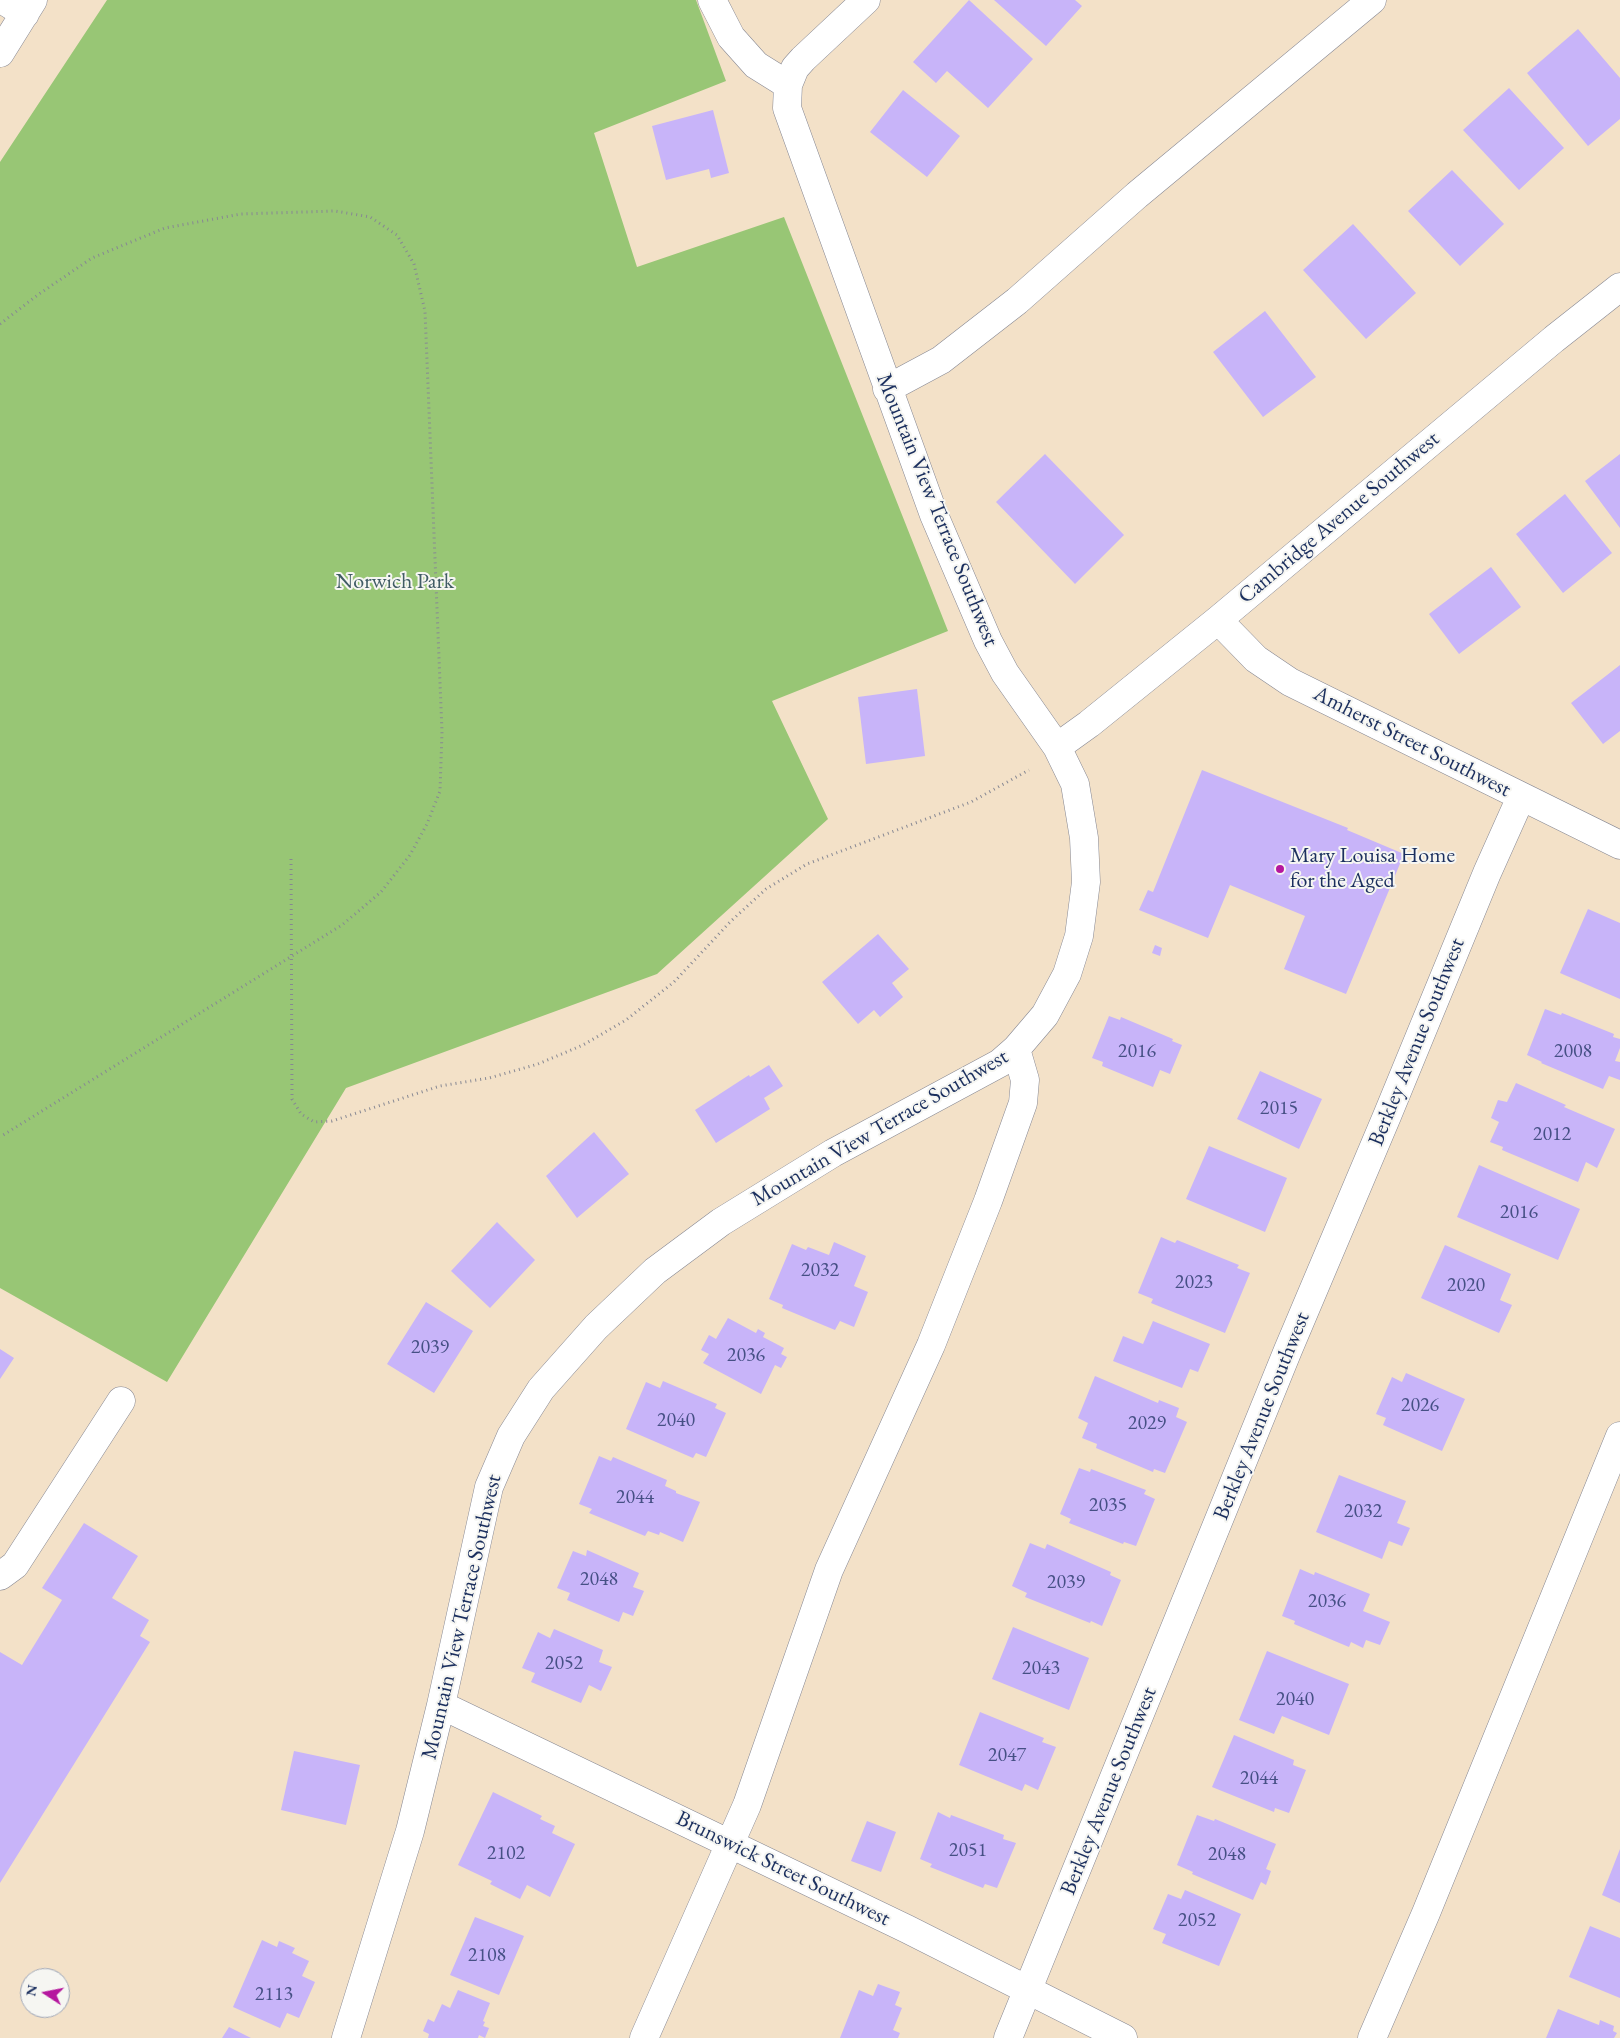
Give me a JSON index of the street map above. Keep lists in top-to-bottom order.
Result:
{
  "streets": {
    "street": [
      "Mountain View Terrace Southwest",
      "Cambridge Avenue Southwest",
      "Amherst Street Southwest",
      "Berkley Avenue Southwest",
      "Brunswick Street Southwest"
    ]
  },
  "crossings": [
    ["Mountain View Terrace Southwest", "Cambridge Avenue Southwest"],
    ["Mountain View Terrace Southwest", "Brunswick Street Southwest"],
    ["Cambridge Avenue Southwest", "Amherst Street Southwest"],
    ["Amherst Street Southwest", "Berkley Avenue Southwest"],
    ["Berkley Avenue Southwest", "Brunswick Street Southwest"]
  ],
  "parks": ["Norwich Park"],
  "places": ["Mary Louisa Home for the Aged"],
  "house_numbers": [
    "2016",
    "2008",
    "2015",
    "2012",
    "2016",
    "2032",
    "2023",
    "2020",
    "2039",
    "2036",
    "2026",
    "2040",
    "2029",
    "2044",
    "2035",
    "2032",
    "2048",
    "2039",
    "2036",
    "2052",
    "2043",
    "2040",
    "2047",
    "2044",
    "2051",
    "2102",
    "2048",
    "2052",
    "2108",
    "2113"
  ],
  "north": "left"
}
